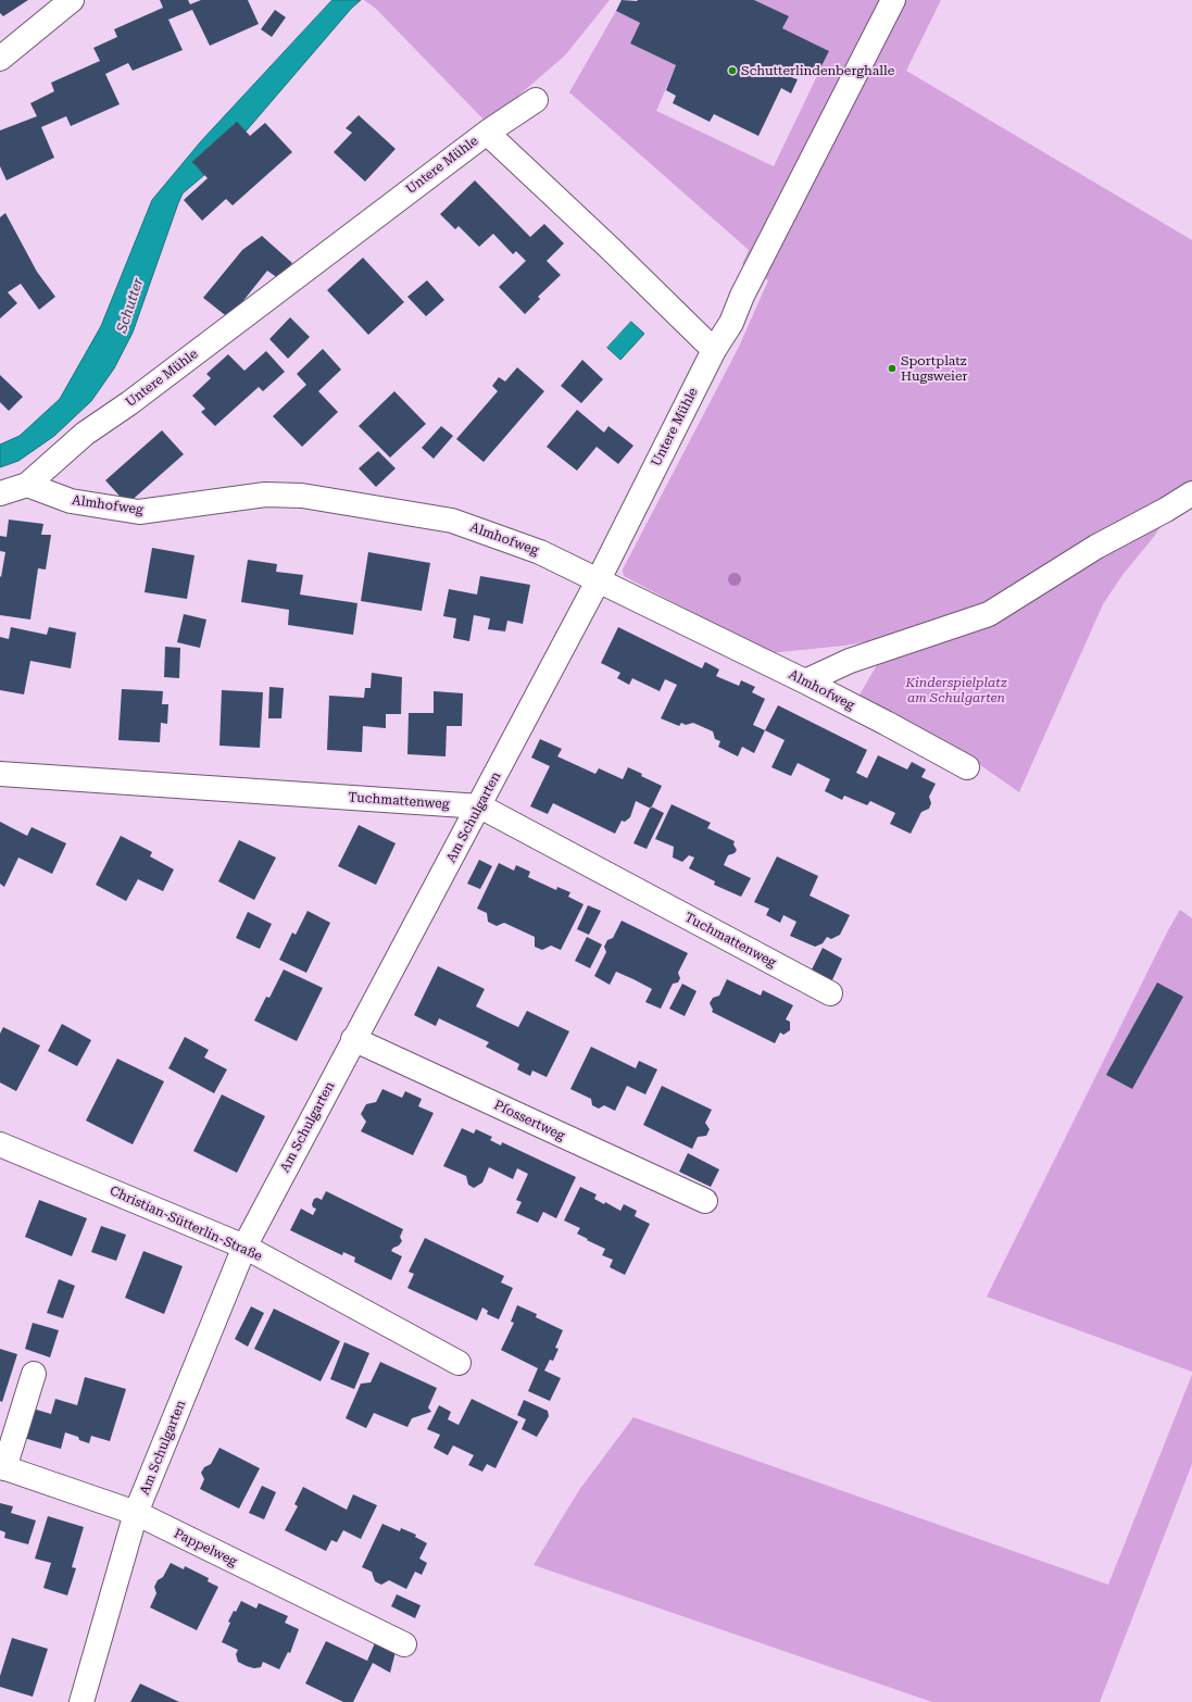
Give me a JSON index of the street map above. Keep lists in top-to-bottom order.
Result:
{
  "streets": {
    "street": [
      "Untere Mühle",
      "Almhofweg",
      "Tuchmattenweg",
      "Am Schulgarten",
      "Pfossertweg",
      "Christian-Sütterlin-Straße",
      "Pappelweg"
    ]
  },
  "crossings": [
    ["Untere Mühle", "Almhofweg"],
    ["Untere Mühle", "Am Schulgarten"],
    ["Almhofweg", "Am Schulgarten"],
    ["Tuchmattenweg", "Am Schulgarten"],
    ["Am Schulgarten", "Pfossertweg"],
    ["Am Schulgarten", "Christian-Sütterlin-Straße"],
    ["Am Schulgarten", "Pappelweg"]
  ],
  "water": ["Schutter"],
  "parks": ["Kinderspielplatz am Schulgarten"],
  "places": ["Schutterlindenberghalle", "Sportplatz Hugsweier"]
}
